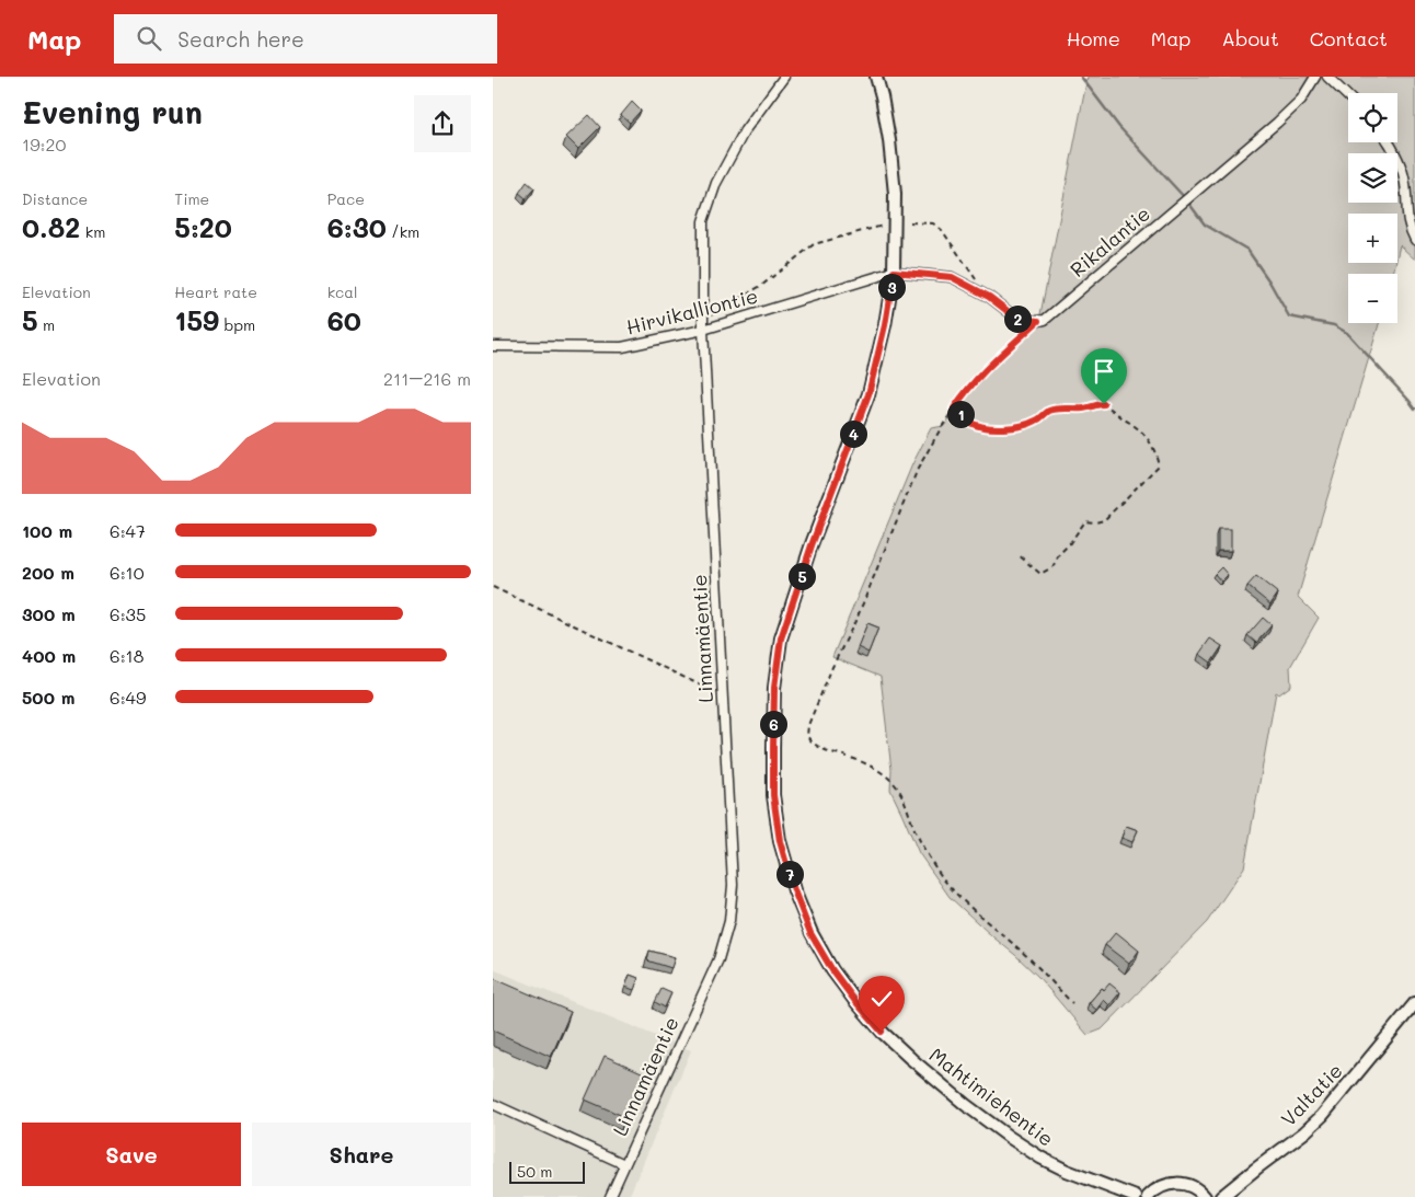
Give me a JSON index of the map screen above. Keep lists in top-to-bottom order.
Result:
{
  "streets": {
    "main road": ["Valtatie", "Mahtimiehentie"],
    "street": ["Rikalantie", "Hirvikalliontie", "Linnamäentie"]
  },
  "crossings": [
    ["Hirvikalliontie", "Linnamäentie"],
    ["Hirvikalliontie", "Mahtimiehentie"]
  ],
  "scale_bar": "50 m",
  "page": {
    "header": "Map",
    "search": "Search here",
    "nav": [
      "Home",
      "Map",
      "About",
      "Contact"
    ],
    "heading": ["Evening run", "19:20"],
    "map_buttons": ["+", "−"],
    "stats": [
      ["Distance", "0.82 km"],
      ["Time", "5:20"],
      ["Pace", "6:30 /km"],
      ["Elevation", "5 m"],
      ["Heart rate", "159 bpm"],
      ["kcal", "60"]
    ],
    "pins": [
      "3",
      "2",
      "1",
      "4",
      "5",
      "6",
      "7"
    ],
    "chart": ["Elevation", "211–216 m"],
    "list": [
      {
        "name": "100 m",
        "note": "6:47"
      },
      {
        "name": "200 m",
        "note": "6:10"
      },
      {
        "name": "300 m",
        "note": "6:35"
      },
      {
        "name": "400 m",
        "note": "6:18"
      },
      {
        "name": "500 m",
        "note": "6:49"
      }
    ],
    "buttons": ["Save", "Share"],
    "scale": "50 m"
  }
}
